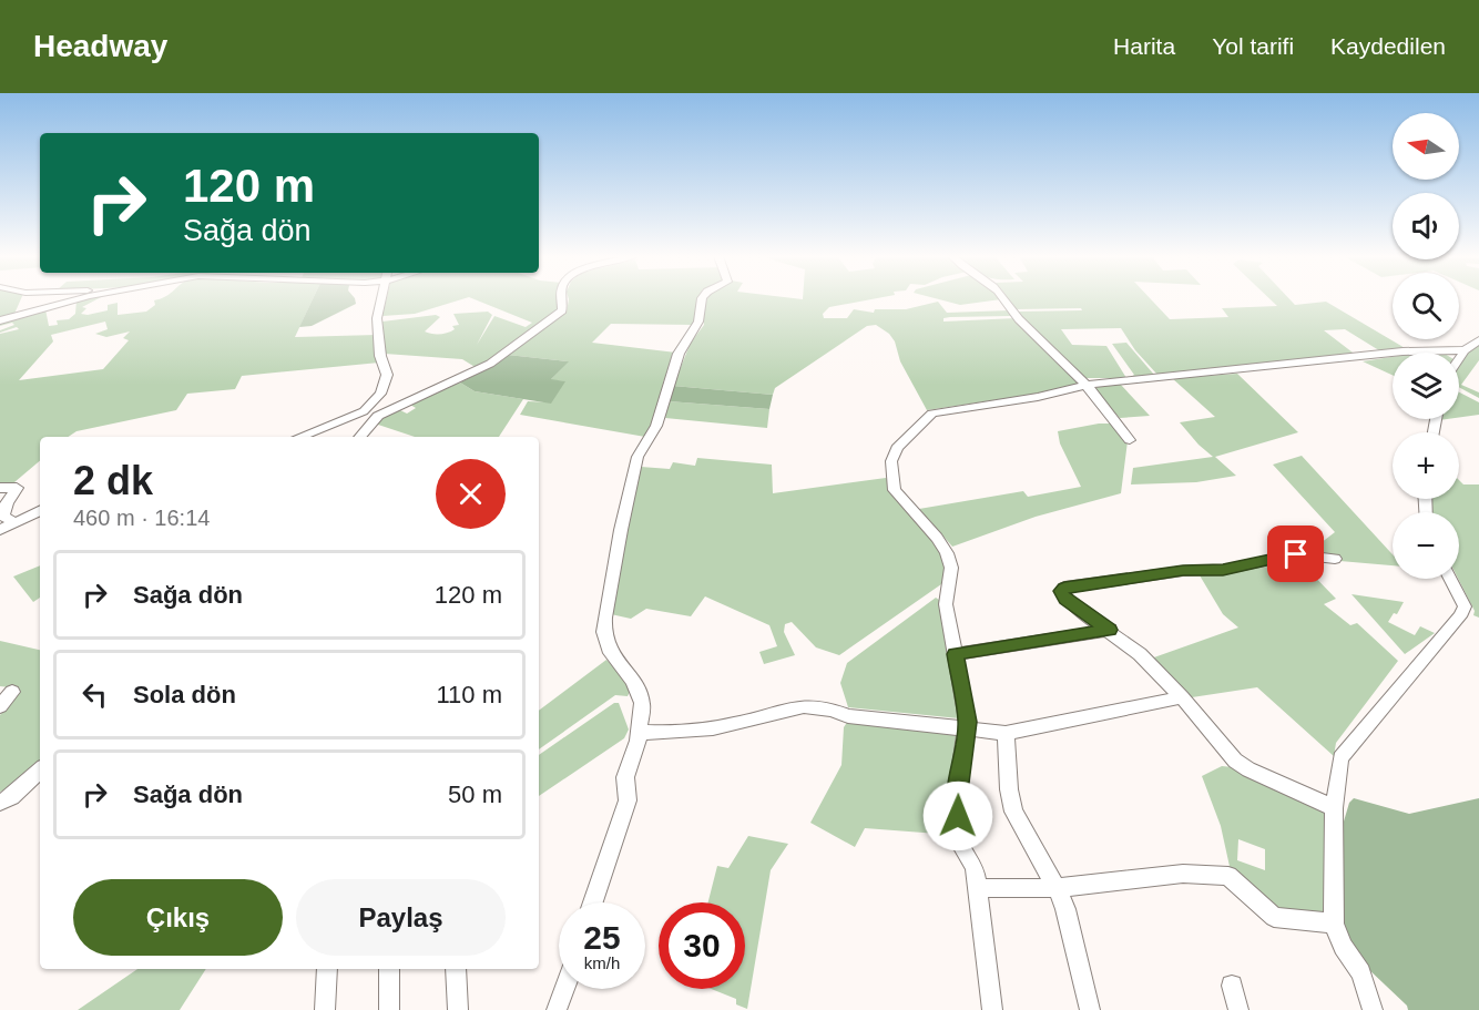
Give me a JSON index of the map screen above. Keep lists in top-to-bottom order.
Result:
{
  "north": "left",
  "page": {
    "header": "Headway",
    "nav": ["Harita", "Yol tarifi", "Kaydedilen"],
    "map_buttons": ["+", "−"],
    "turn": ["120 m", "Sağa dön"],
    "heading": ["2 dk", "460 m · 16:14"],
    "list": [
      {
        "name": "Sağa dön",
        "value": "120 m"
      },
      {
        "name": "Sola dön",
        "value": "110 m"
      },
      {
        "name": "Sağa dön",
        "value": "50 m"
      }
    ],
    "buttons": ["Çıkış", "Paylaş"],
    "speed": "25 km/h",
    "limit": "30"
  }
}
